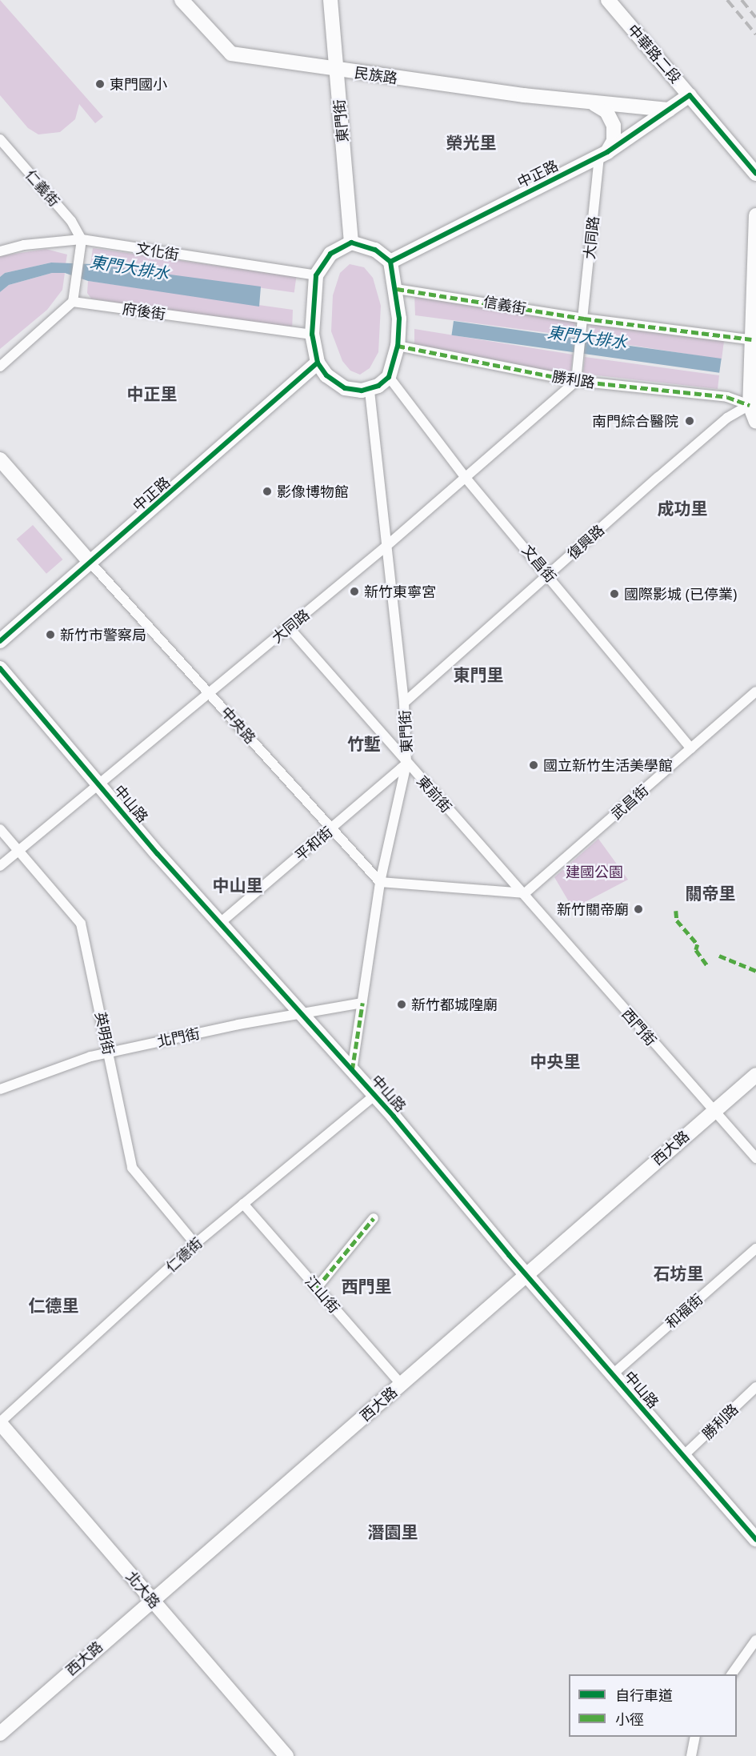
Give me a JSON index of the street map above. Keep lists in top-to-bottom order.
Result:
{
  "streets": {
    "street": [
      "中華路二段",
      "民族路",
      "東門街",
      "中正路",
      "仁義街",
      "大同路",
      "文化街",
      "信義街",
      "府後街",
      "勝利路",
      "復興路",
      "文昌街",
      "中央路",
      "東前街",
      "武昌街",
      "中山路",
      "平和街",
      "西門街",
      "英明街",
      "北門街",
      "西大路",
      "仁德街",
      "江山街",
      "和福街",
      "北大路"
    ]
  },
  "crossings": [
    ["中華路二段", "中正路"],
    ["民族路", "東門街"],
    ["民族路", "中正路"],
    ["東門街", "中正路"],
    ["東門街", "大同路"],
    ["東門街", "文化街"],
    ["東門街", "信義街"],
    ["東門街", "府後街"],
    ["東門街", "勝利路"],
    ["東門街", "復興路"],
    ["東門街", "文昌街"],
    ["東門街", "中央路"],
    ["東門街", "東前街"],
    ["東門街", "中山路"],
    ["東門街", "平和街"],
    ["東門街", "北門街"],
    ["中正路", "大同路"],
    ["中正路", "文化街"],
    ["中正路", "信義街"],
    ["中正路", "府後街"],
    ["中正路", "勝利路"],
    ["中正路", "文昌街"],
    ["中正路", "中央路"],
    ["仁義街", "文化街"],
    ["大同路", "信義街"],
    ["大同路", "勝利路"],
    ["大同路", "文昌街"],
    ["大同路", "中央路"],
    ["大同路", "東前街"],
    ["大同路", "中山路"],
    ["大同路", "英明街"],
    ["文化街", "信義街"],
    ["文化街", "府後街"],
    ["文化街", "勝利路"],
    ["文化街", "文昌街"],
    ["信義街", "府後街"],
    ["信義街", "勝利路"],
    ["信義街", "文昌街"],
    ["府後街", "勝利路"],
    ["府後街", "文昌街"],
    ["勝利路", "復興路"],
    ["勝利路", "文昌街"],
    ["勝利路", "中山路"],
    ["復興路", "文昌街"],
    ["文昌街", "武昌街"],
    ["中央路", "平和街"],
    ["東前街", "武昌街"],
    ["東前街", "平和街"],
    ["東前街", "西門街"],
    ["武昌街", "西門街"],
    ["中山路", "平和街"],
    ["中山路", "北門街"],
    ["中山路", "西大路"],
    ["中山路", "仁德街"],
    ["中山路", "和福街"],
    ["西門街", "西大路"],
    ["英明街", "北門街"],
    ["英明街", "仁德街"],
    ["西大路", "江山街"],
    ["西大路", "北大路"],
    ["仁德街", "江山街"],
    ["仁德街", "北大路"]
  ],
  "districts": [
    "榮光里",
    "中正里",
    "成功里",
    "東門里",
    "竹塹",
    "中山里",
    "關帝里",
    "中央里",
    "石坊里",
    "西門里",
    "仁德里",
    "潛園里"
  ],
  "water": ["東門大排水"],
  "parks": ["建國公園"],
  "places": [
    "東門國小",
    "南門綜合醫院",
    "影像博物館",
    "新竹東寧宮",
    "國際影城 (已停業)",
    "新竹市警察局",
    "國立新竹生活美學館",
    "新竹關帝廟",
    "新竹都城隍廟"
  ],
  "legend": ["自行車道", "小徑"]
}
